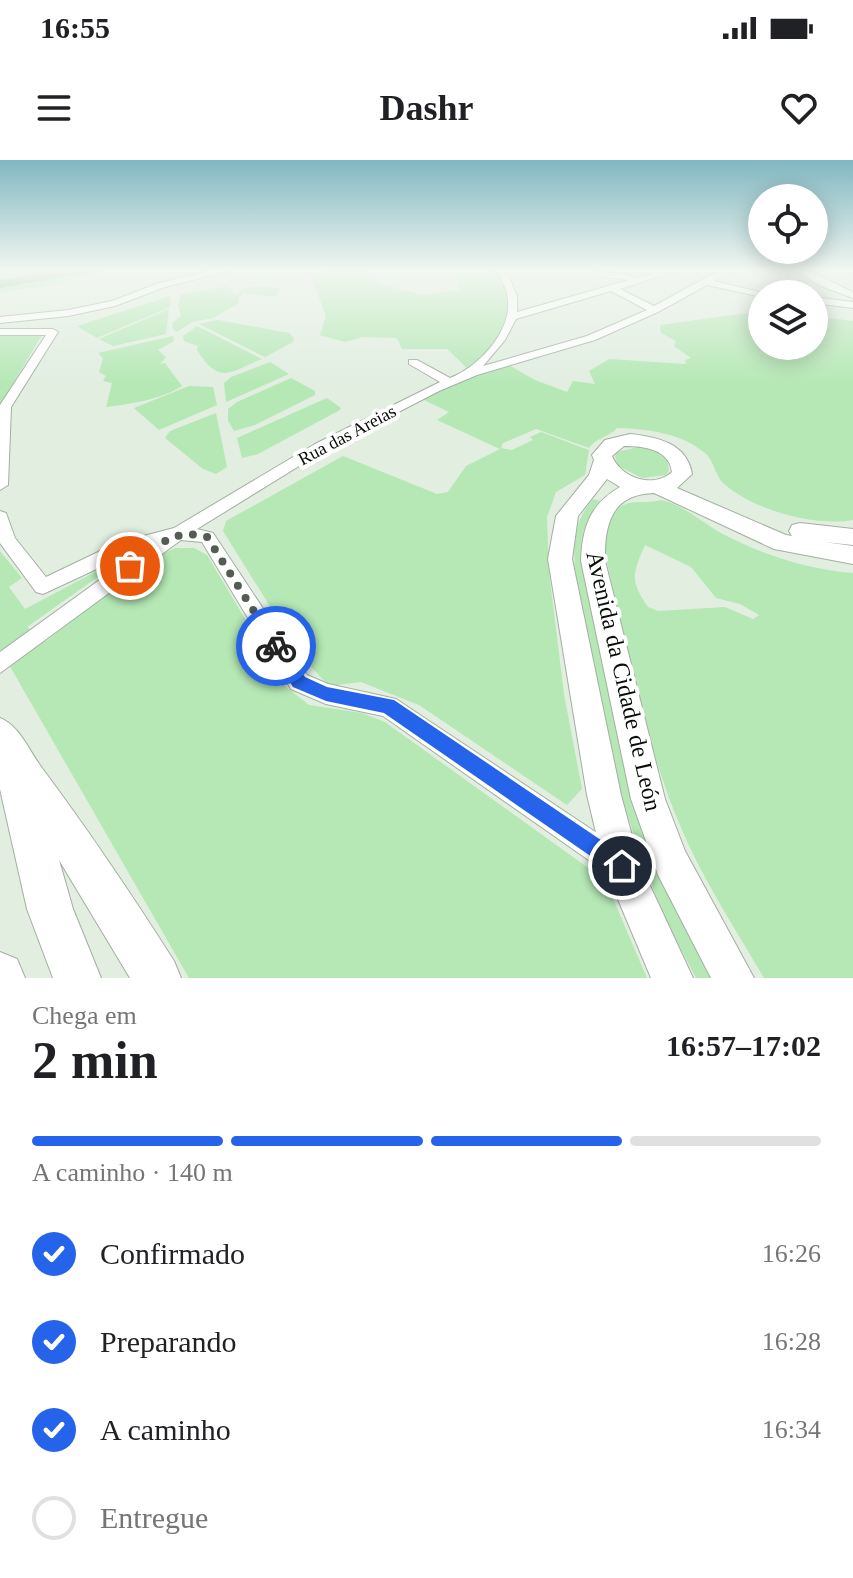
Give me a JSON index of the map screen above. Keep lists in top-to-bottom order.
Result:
{
  "streets": {
    "main road": ["Avenida da Cidade de León"],
    "street": ["Rua das Areias"]
  },
  "page": {
    "status": "16:55",
    "header": "Dashr",
    "heading": ["2 min", "Chega em", "16:57–17:02"],
    "bar": "A caminho · 140 m",
    "list": [
      ["Confirmado", "16:26"],
      ["Preparando", "16:28"],
      ["A caminho", "16:34"],
      "Entregue"
    ]
  }
}
